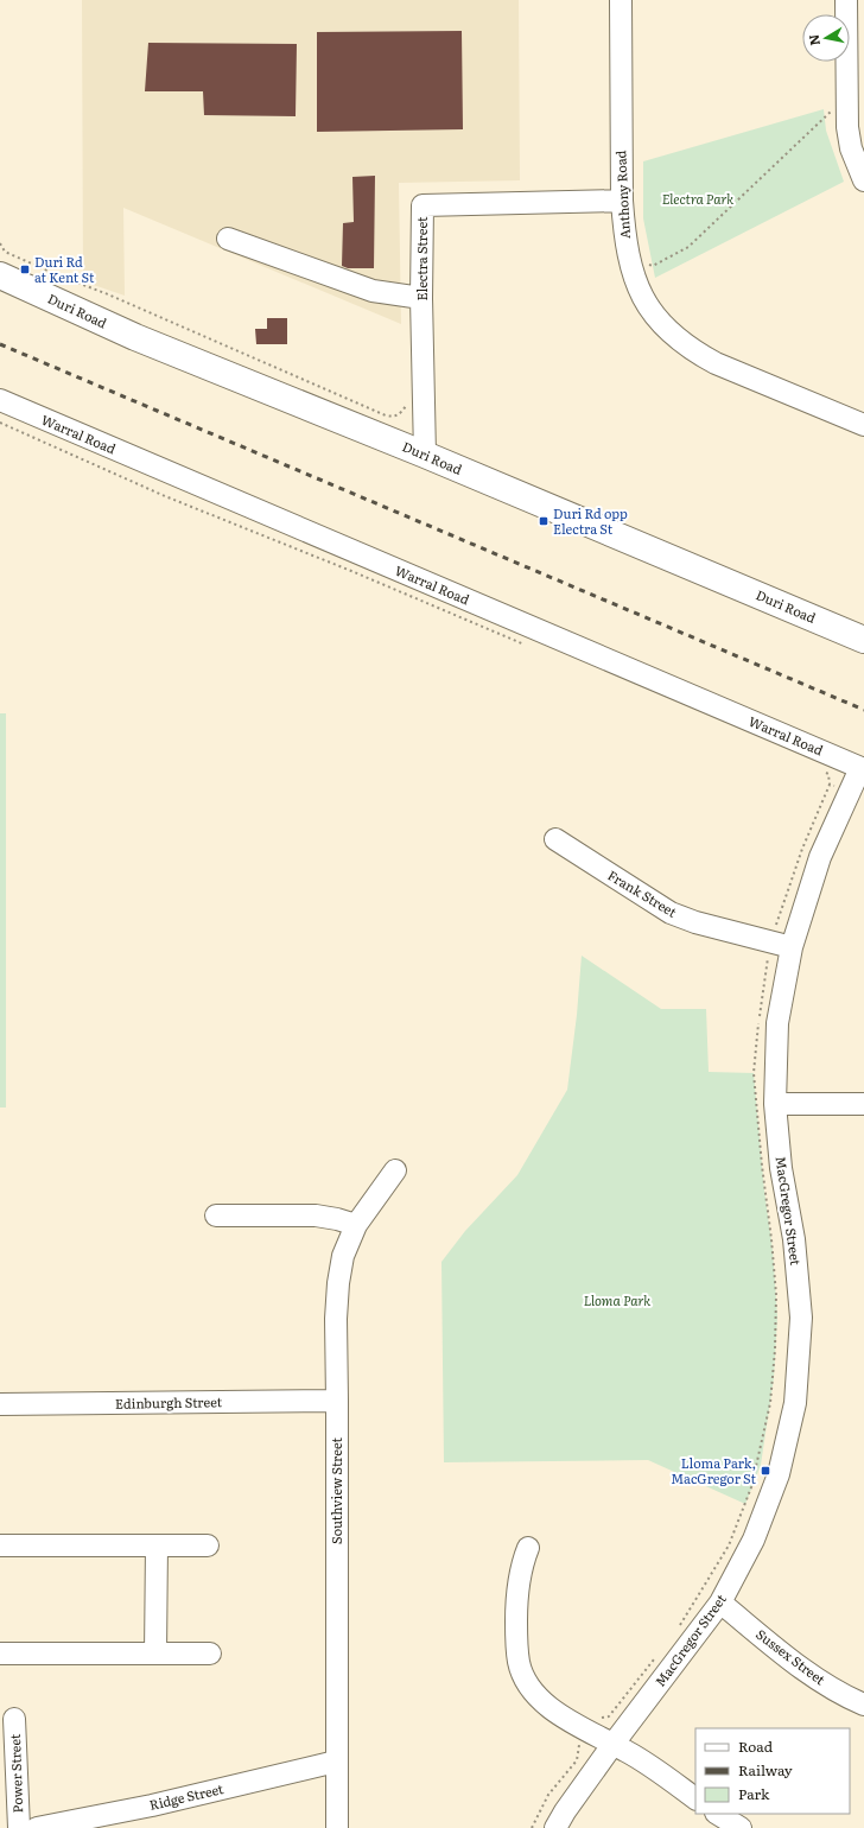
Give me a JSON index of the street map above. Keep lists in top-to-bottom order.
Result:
{
  "streets": {
    "main road": ["Duri Road"],
    "street": [
      "Anthony Road",
      "Electra Street",
      "Warral Road",
      "Frank Street",
      "MacGregor Street",
      "Edinburgh Street",
      "Southview Street",
      "Sussex Street",
      "Power Street",
      "Ridge Street"
    ]
  },
  "crossings": [
    ["Anthony Road", "Electra Street"],
    ["Electra Street", "Duri Road"],
    ["Warral Road", "MacGregor Street"],
    ["Frank Street", "MacGregor Street"],
    ["MacGregor Street", "Sussex Street"],
    ["Edinburgh Street", "Southview Street"],
    ["Southview Street", "Ridge Street"]
  ],
  "parks": ["Electra Park", "Lloma Park"],
  "places": {
    "transit": ["Duri Rd at Kent St", "Duri Rd opp Electra St", "Lloma Park, MacGregor St"]
  },
  "legend": ["Road", "Railway", "Park"],
  "north": "left"
}
